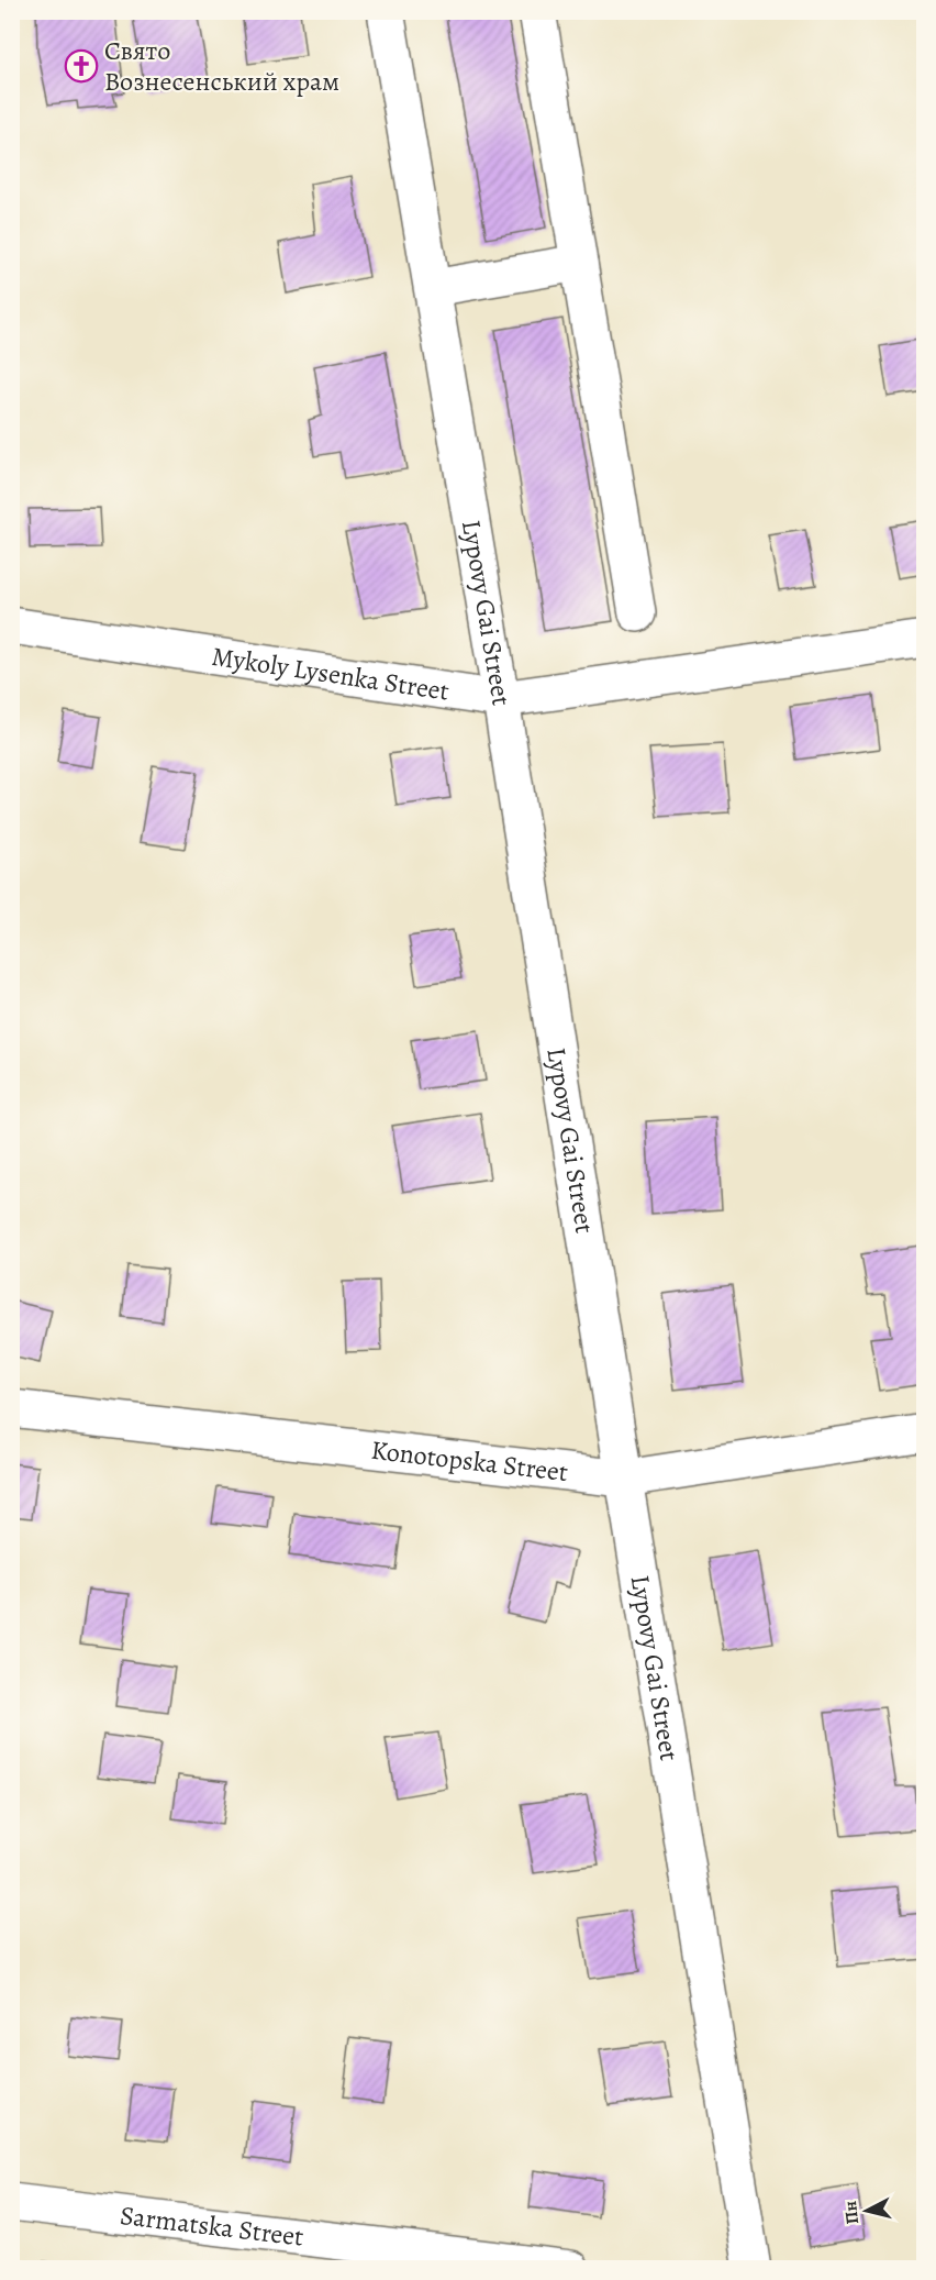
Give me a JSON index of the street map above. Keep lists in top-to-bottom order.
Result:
{
  "streets": {
    "street": [
      "Lypovy Gai Street",
      "Mykoly Lysenka Street",
      "Konotopska Street",
      "Sarmatska Street"
    ]
  },
  "crossings": [
    ["Lypovy Gai Street", "Mykoly Lysenka Street"],
    ["Lypovy Gai Street", "Konotopska Street"]
  ],
  "places": {
    "church": ["Свято Вознесенський храм"]
  },
  "north": "left"
}
